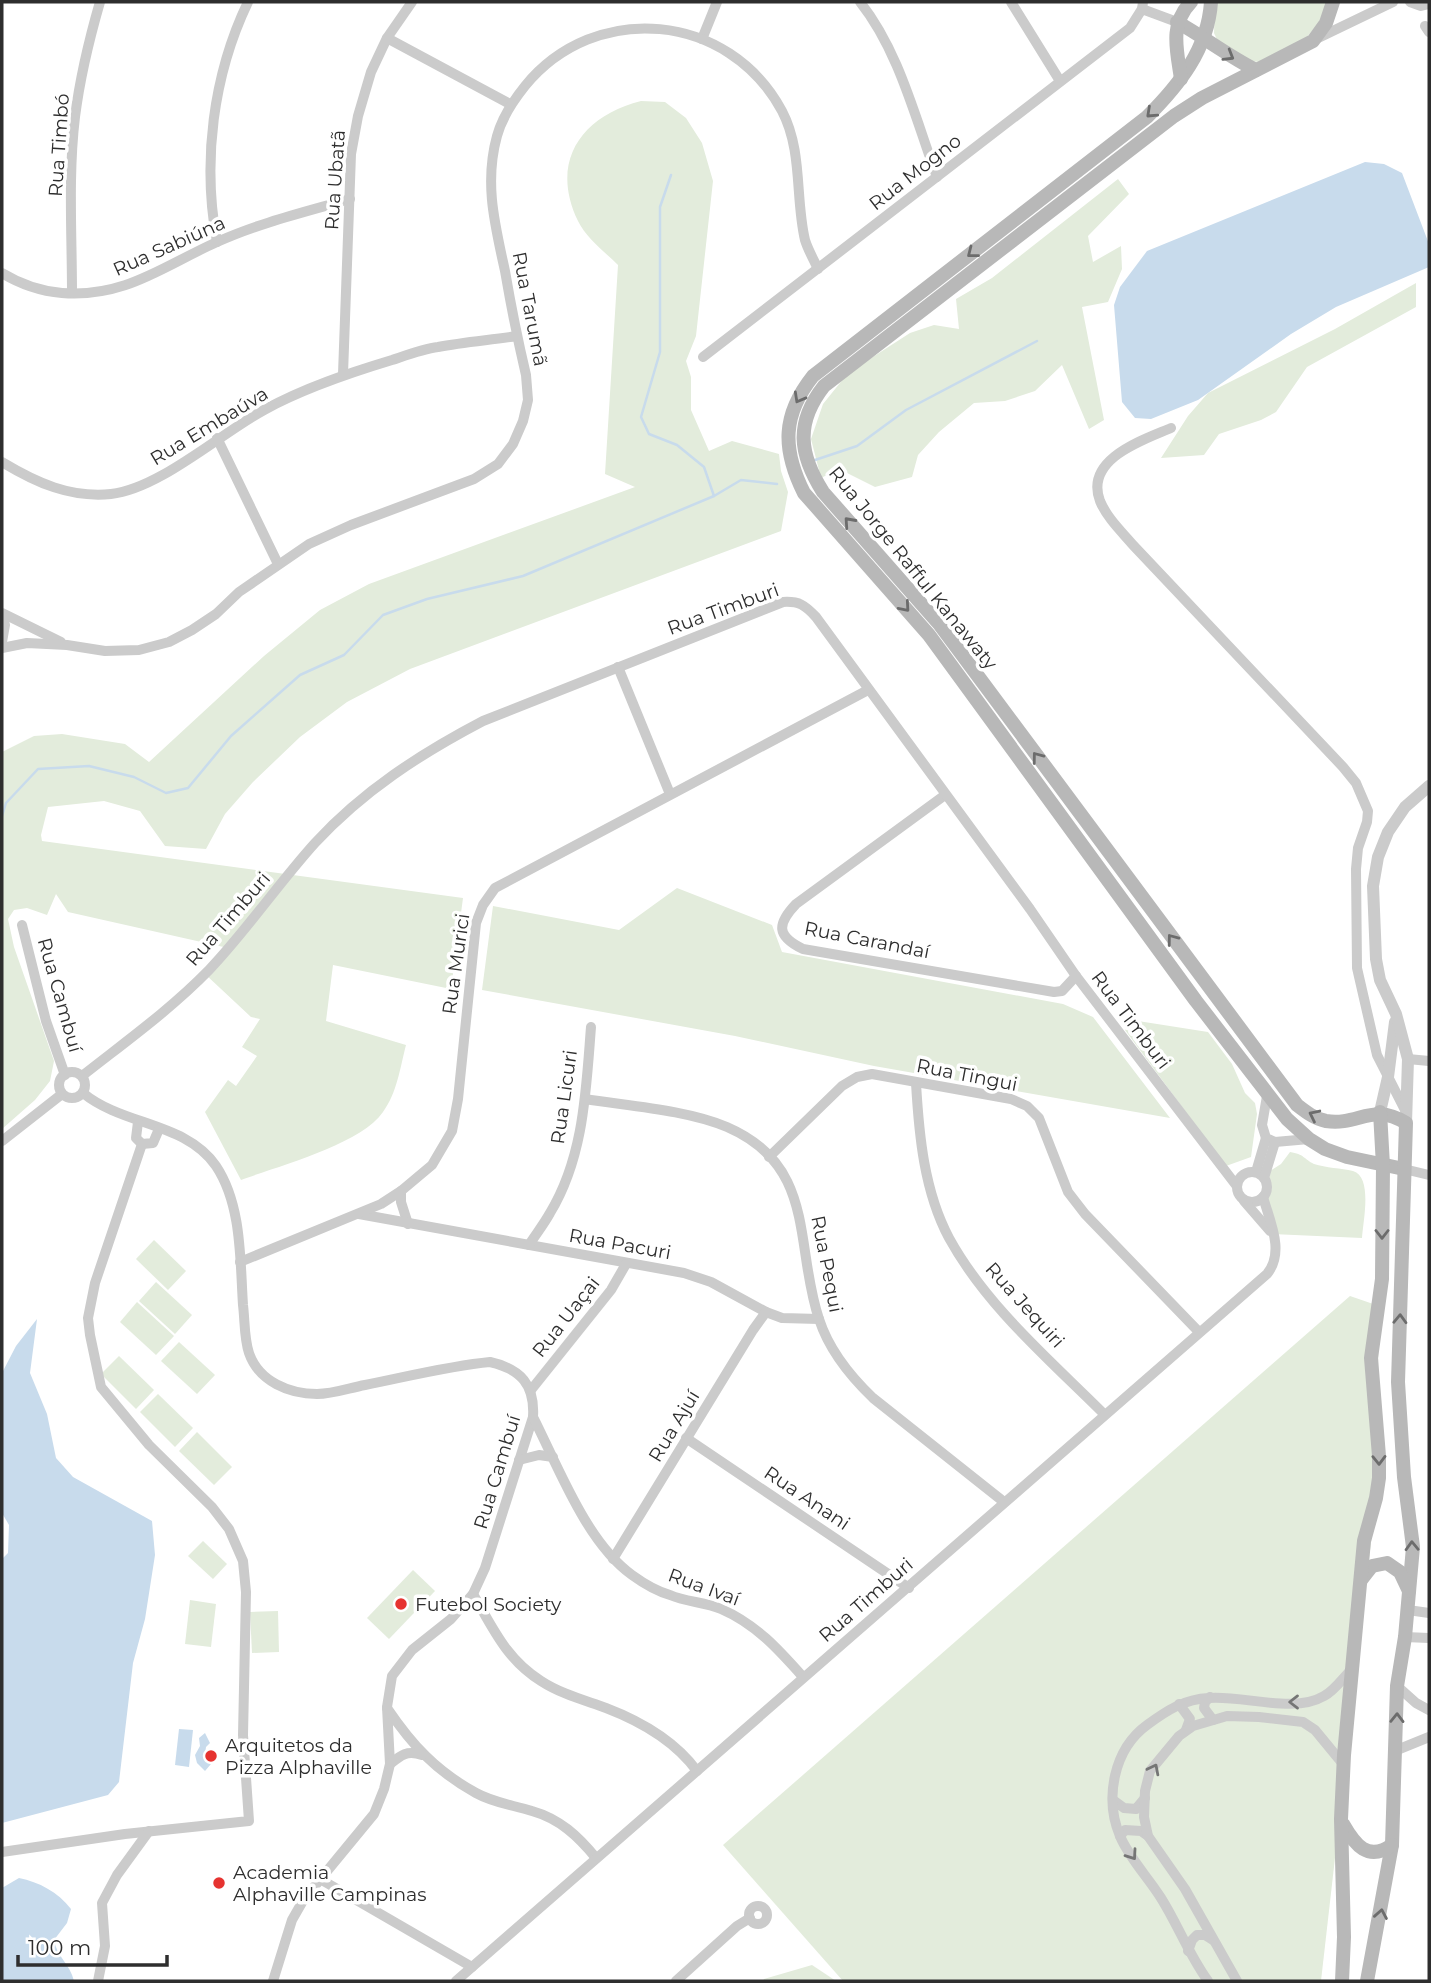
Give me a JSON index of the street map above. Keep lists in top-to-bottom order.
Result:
{
  "streets": {
    "main road": ["Rua Jorge Rafful Kanawaty"],
    "street": [
      "Rua Timbó",
      "Rua Mogno",
      "Rua Ubatã",
      "Rua Sabiúna",
      "Rua Tarumã",
      "Rua Embaúva",
      "Rua Timburi",
      "Rua Carandaí",
      "Rua Murici",
      "Rua Cambuí",
      "Rua Tingui",
      "Rua Licuri",
      "Rua Pacuri",
      "Rua Pequi",
      "Rua Jequiri",
      "Rua Uaçai",
      "Rua Ajuí",
      "Rua Anani",
      "Rua Ivaí"
    ]
  },
  "crossings": [
    ["Rua Timbó", "Rua Sabiúna"],
    ["Rua Mogno", "Rua Tarumã"],
    ["Rua Ubatã", "Rua Sabiúna"],
    ["Rua Ubatã", "Rua Embaúva"],
    ["Rua Tarumã", "Rua Embaúva"],
    ["Rua Timburi", "Rua Carandaí"],
    ["Rua Timburi", "Rua Murici"],
    ["Rua Timburi", "Rua Cambuí"],
    ["Rua Timburi", "Rua Tingui"],
    ["Rua Timburi", "Rua Pequi"],
    ["Rua Timburi", "Rua Jequiri"],
    ["Rua Timburi", "Rua Anani"],
    ["Rua Timburi", "Rua Ivaí"],
    ["Rua Murici", "Rua Pacuri"],
    ["Rua Cambuí", "Rua Uaçai"],
    ["Rua Cambuí", "Rua Ivaí"],
    ["Rua Tingui", "Rua Pequi"],
    ["Rua Tingui", "Rua Jequiri"],
    ["Rua Licuri", "Rua Pacuri"],
    ["Rua Licuri", "Rua Pequi"],
    ["Rua Pacuri", "Rua Pequi"],
    ["Rua Pacuri", "Rua Uaçai"],
    ["Rua Pacuri", "Rua Ajuí"],
    ["Rua Ajuí", "Rua Anani"],
    ["Rua Ajuí", "Rua Ivaí"]
  ],
  "places": ["Futebol Society", "Arquitetos da Pizza Alphaville", "Academia Alphaville Campinas"],
  "scale_bar": "100 m"
}
